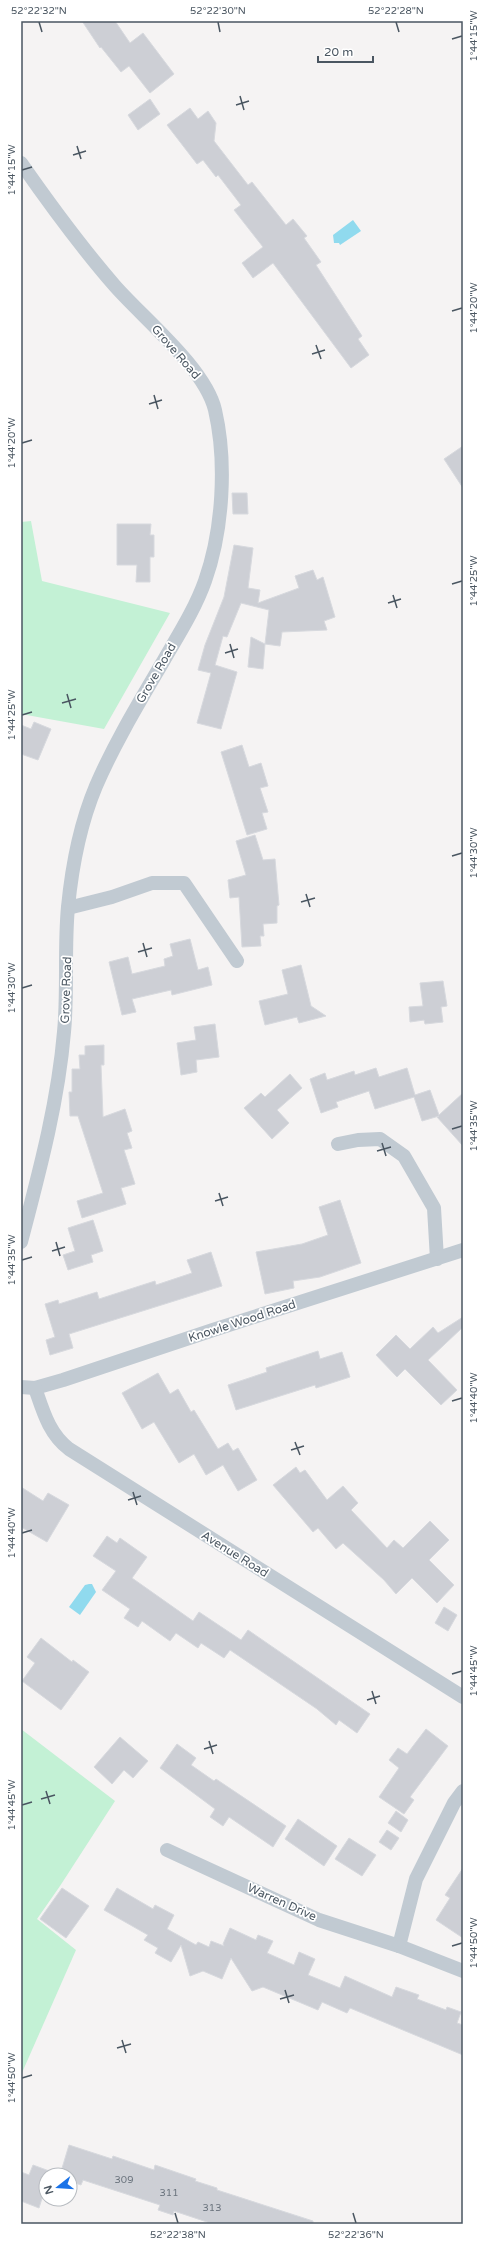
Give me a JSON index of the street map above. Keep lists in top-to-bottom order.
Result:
{
  "streets": {
    "street": [
      "Grove Road",
      "Knowle Wood Road",
      "Avenue Road",
      "Warren Drive"
    ]
  },
  "crossings": [
    ["Knowle Wood Road", "Avenue Road"]
  ],
  "house_numbers": ["309", "311", "313"],
  "scale_bar": "20 m",
  "north": "left",
  "coordinates": [
    "52°22'32\"N",
    "52°22'30\"N",
    "52°22'28\"N",
    "1°44'15\"W",
    "1°44'20\"W",
    "1°44'25\"W",
    "1°44'30\"W",
    "1°44'35\"W",
    "1°44'40\"W",
    "1°44'45\"W",
    "1°44'50\"W",
    "52°22'38\"N",
    "52°22'36\"N"
  ]
}
